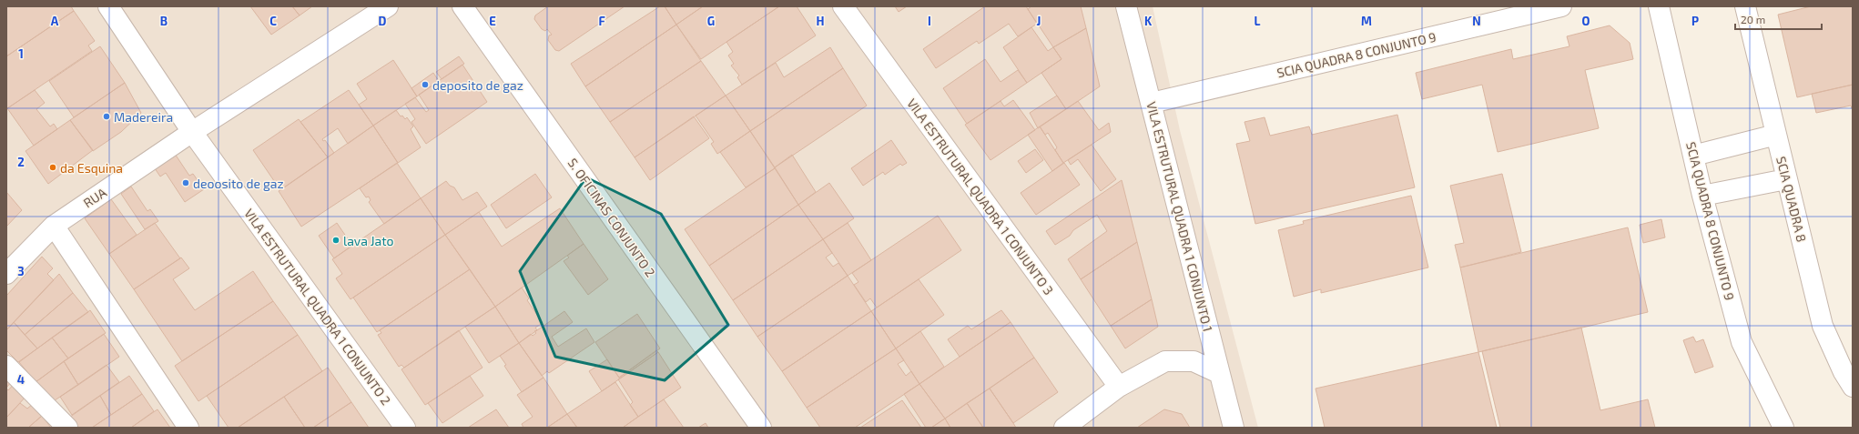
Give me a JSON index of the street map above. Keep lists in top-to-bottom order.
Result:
{
  "streets": {
    "street": [
      "SCIA QUADRA 8 CONJUNTO 9",
      "VILA ESTRUTURAL QUADRA 1 CONJUNTO 3",
      "RUA",
      "SCIA QUADRA 8",
      "VILA ESTRUTURAL QUADRA 1 CONJUNTO 1",
      "S. OFICINAS CONJUNTO 2",
      "VILA ESTRUTURAL QUADRA 1 CONJUNTO 2"
    ]
  },
  "crossings": [
    ["SCIA QUADRA 8 CONJUNTO 9", "VILA ESTRUTURAL QUADRA 1 CONJUNTO 1"],
    ["RUA", "VILA ESTRUTURAL QUADRA 1 CONJUNTO 2"]
  ],
  "places": [
    "deposito de gaz",
    "Madereira",
    "da Esquina",
    "deoosito de gaz",
    "lava Jato"
  ],
  "scale_bar": "20 m",
  "grid": {
    "columns": [
      "A",
      "B",
      "C",
      "D",
      "E",
      "F",
      "G",
      "H",
      "I",
      "J",
      "K",
      "L",
      "M",
      "N",
      "O",
      "P"
    ],
    "rows": [
      "1",
      "2",
      "3",
      "4"
    ]
  }
}
